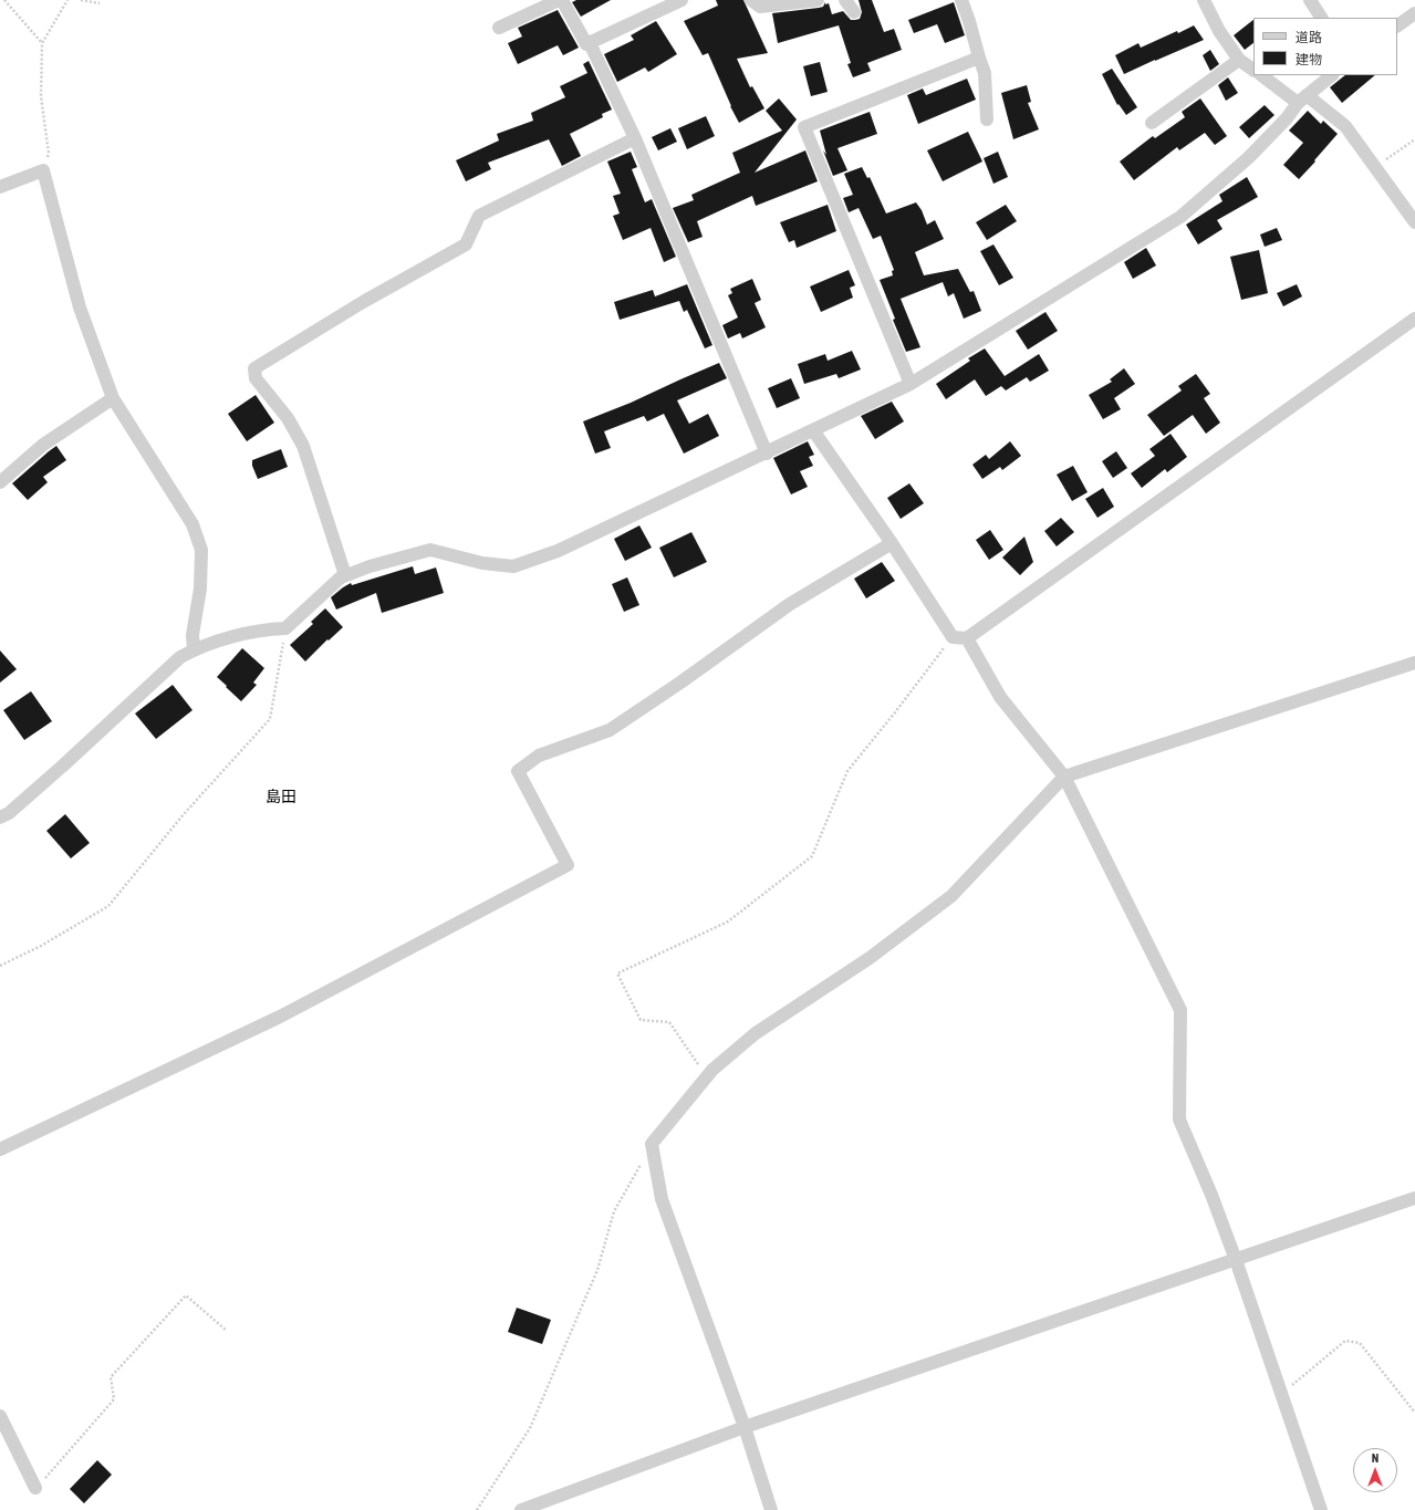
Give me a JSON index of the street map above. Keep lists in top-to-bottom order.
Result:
{
  "districts": ["島田"],
  "legend": ["道路", "建物"],
  "north": "top"
}
